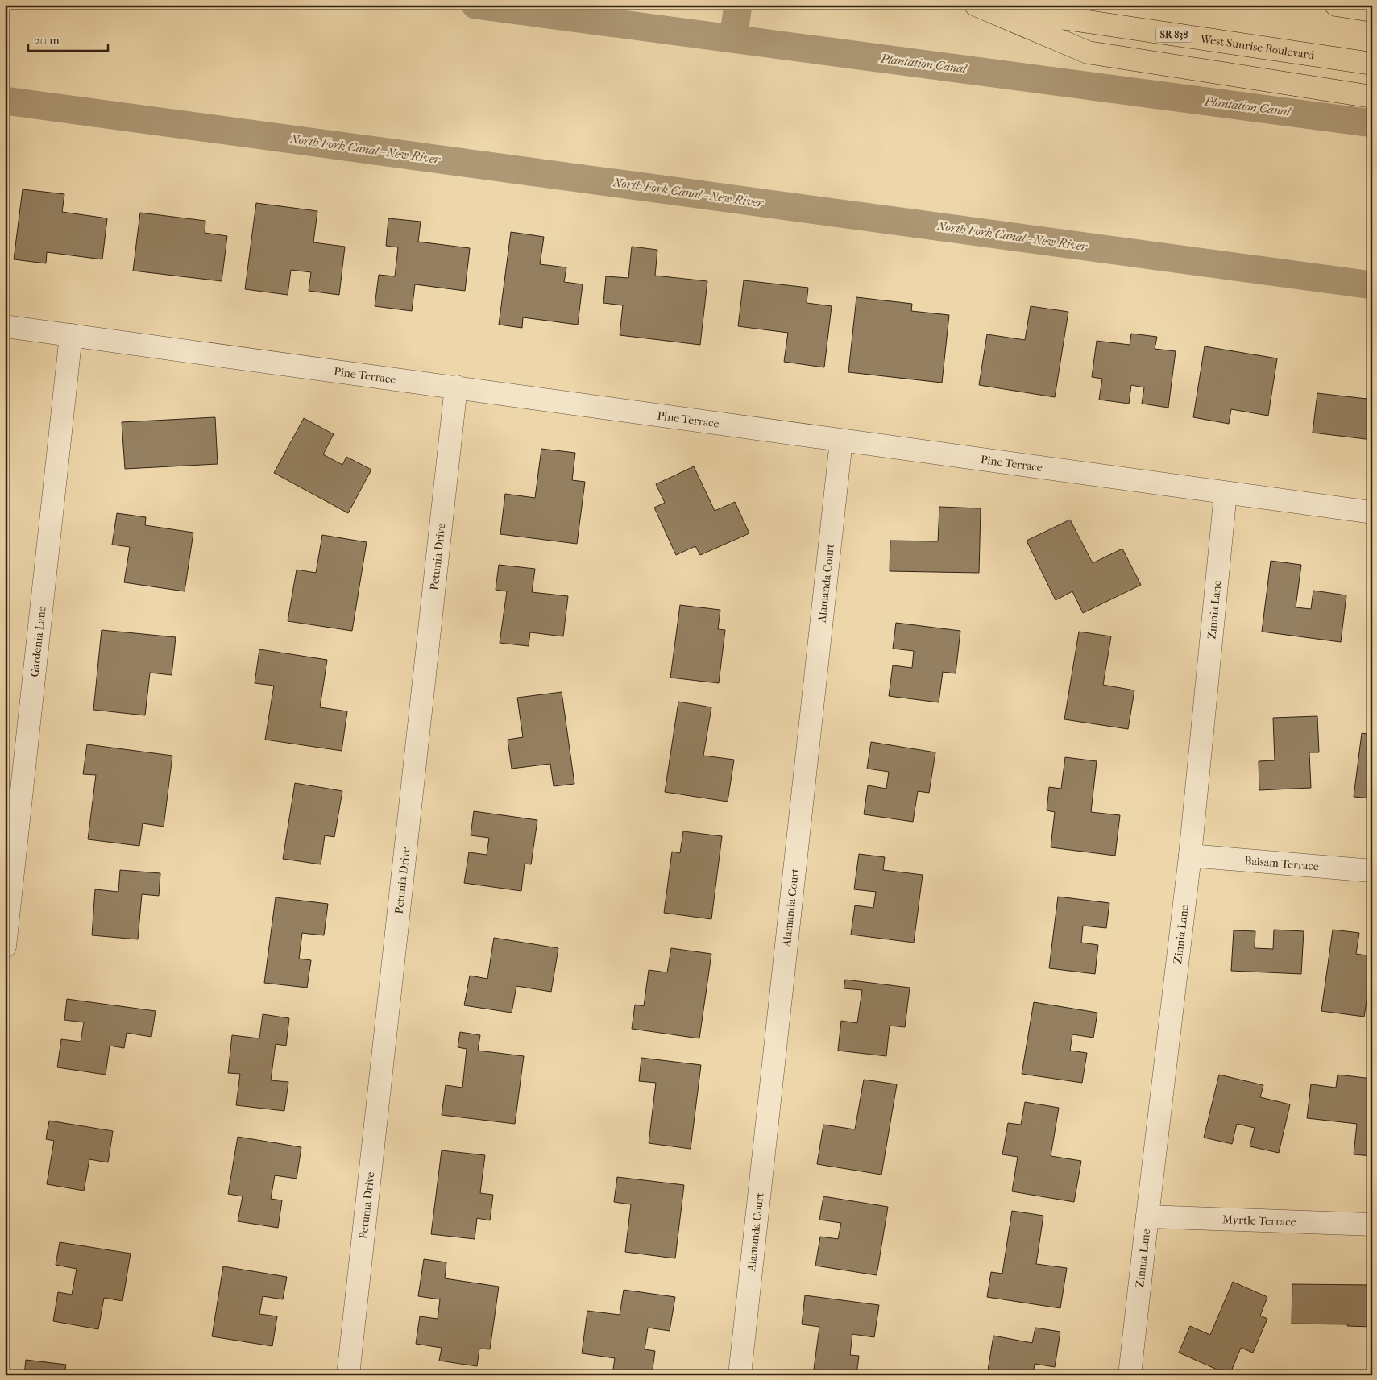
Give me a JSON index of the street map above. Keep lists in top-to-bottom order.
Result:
{
  "streets": {
    "highway": ["SR 838", "West Sunrise Boulevard"],
    "street": [
      "Pine Terrace",
      "Petunia Drive",
      "Alamanda Court",
      "Zinnia Lane",
      "Gardenia Lane",
      "Balsam Terrace",
      "Myrtle Terrace"
    ]
  },
  "crossings": [
    ["Pine Terrace", "Petunia Drive"],
    ["Pine Terrace", "Alamanda Court"],
    ["Pine Terrace", "Zinnia Lane"],
    ["Pine Terrace", "Gardenia Lane"],
    ["Zinnia Lane", "Balsam Terrace"],
    ["Zinnia Lane", "Myrtle Terrace"]
  ],
  "water": ["Plantation Canal", "North Fork Canal - New River"],
  "scale_bar": "20 m"
}
